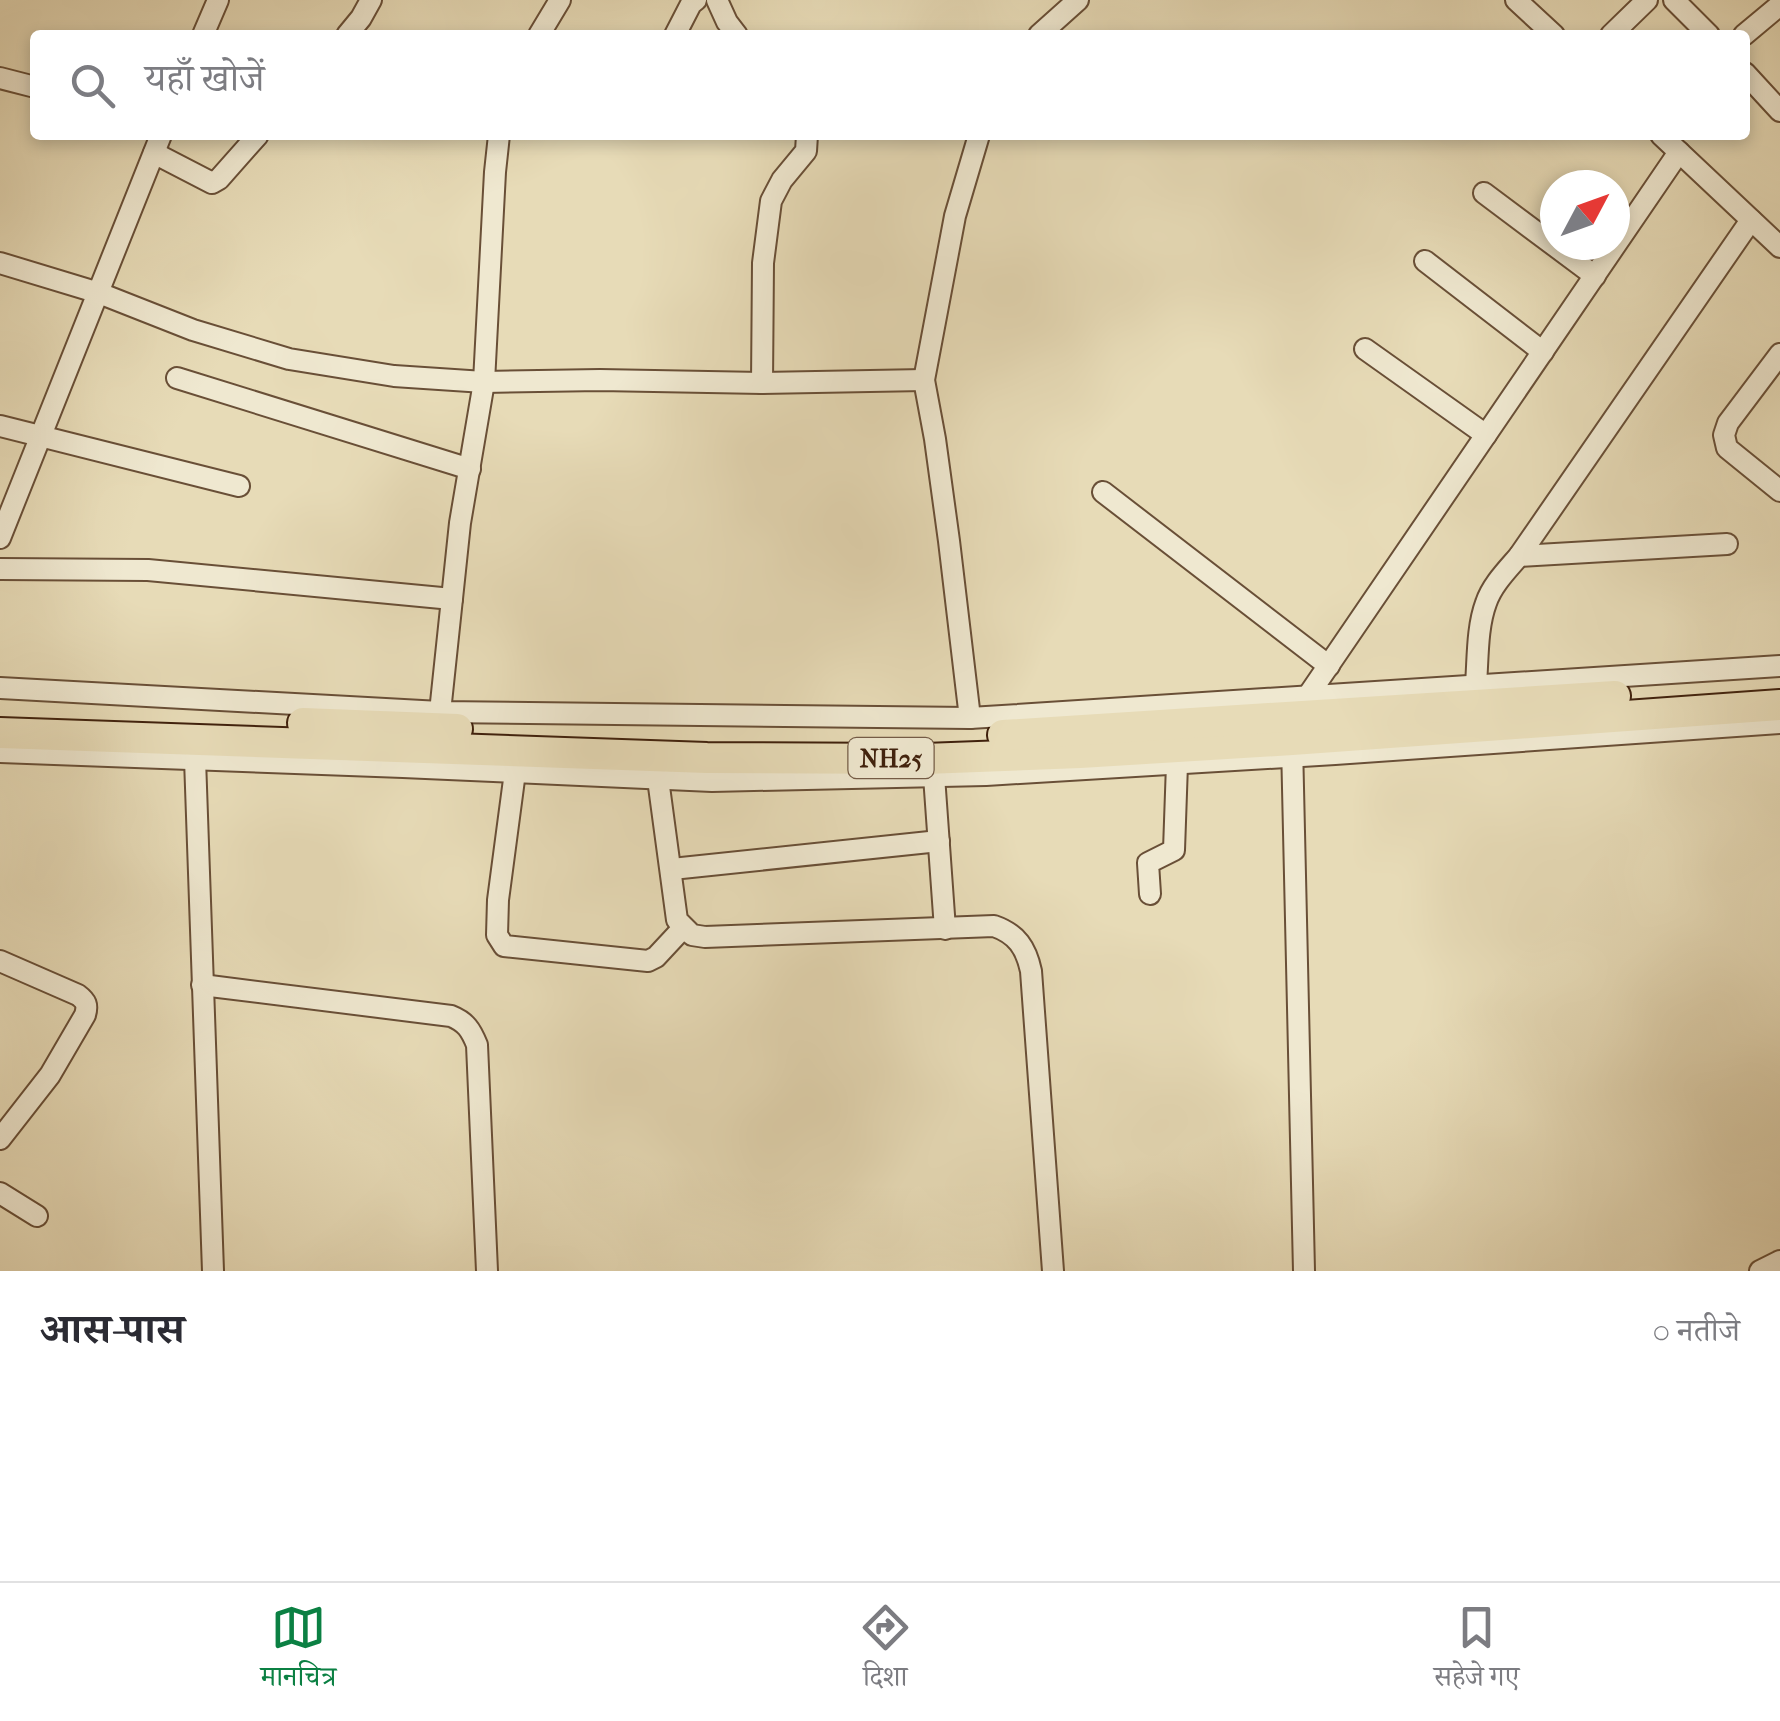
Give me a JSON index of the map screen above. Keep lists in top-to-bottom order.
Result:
{
  "streets": {
    "highway": ["NH25"]
  },
  "north": "top right",
  "page": {
    "search": "यहाँ खोजें",
    "heading": ["आस-पास", "0 नतीजे"],
    "nav": ["मानचित्र", "दिशा", "सहेजे गए"]
  }
}
